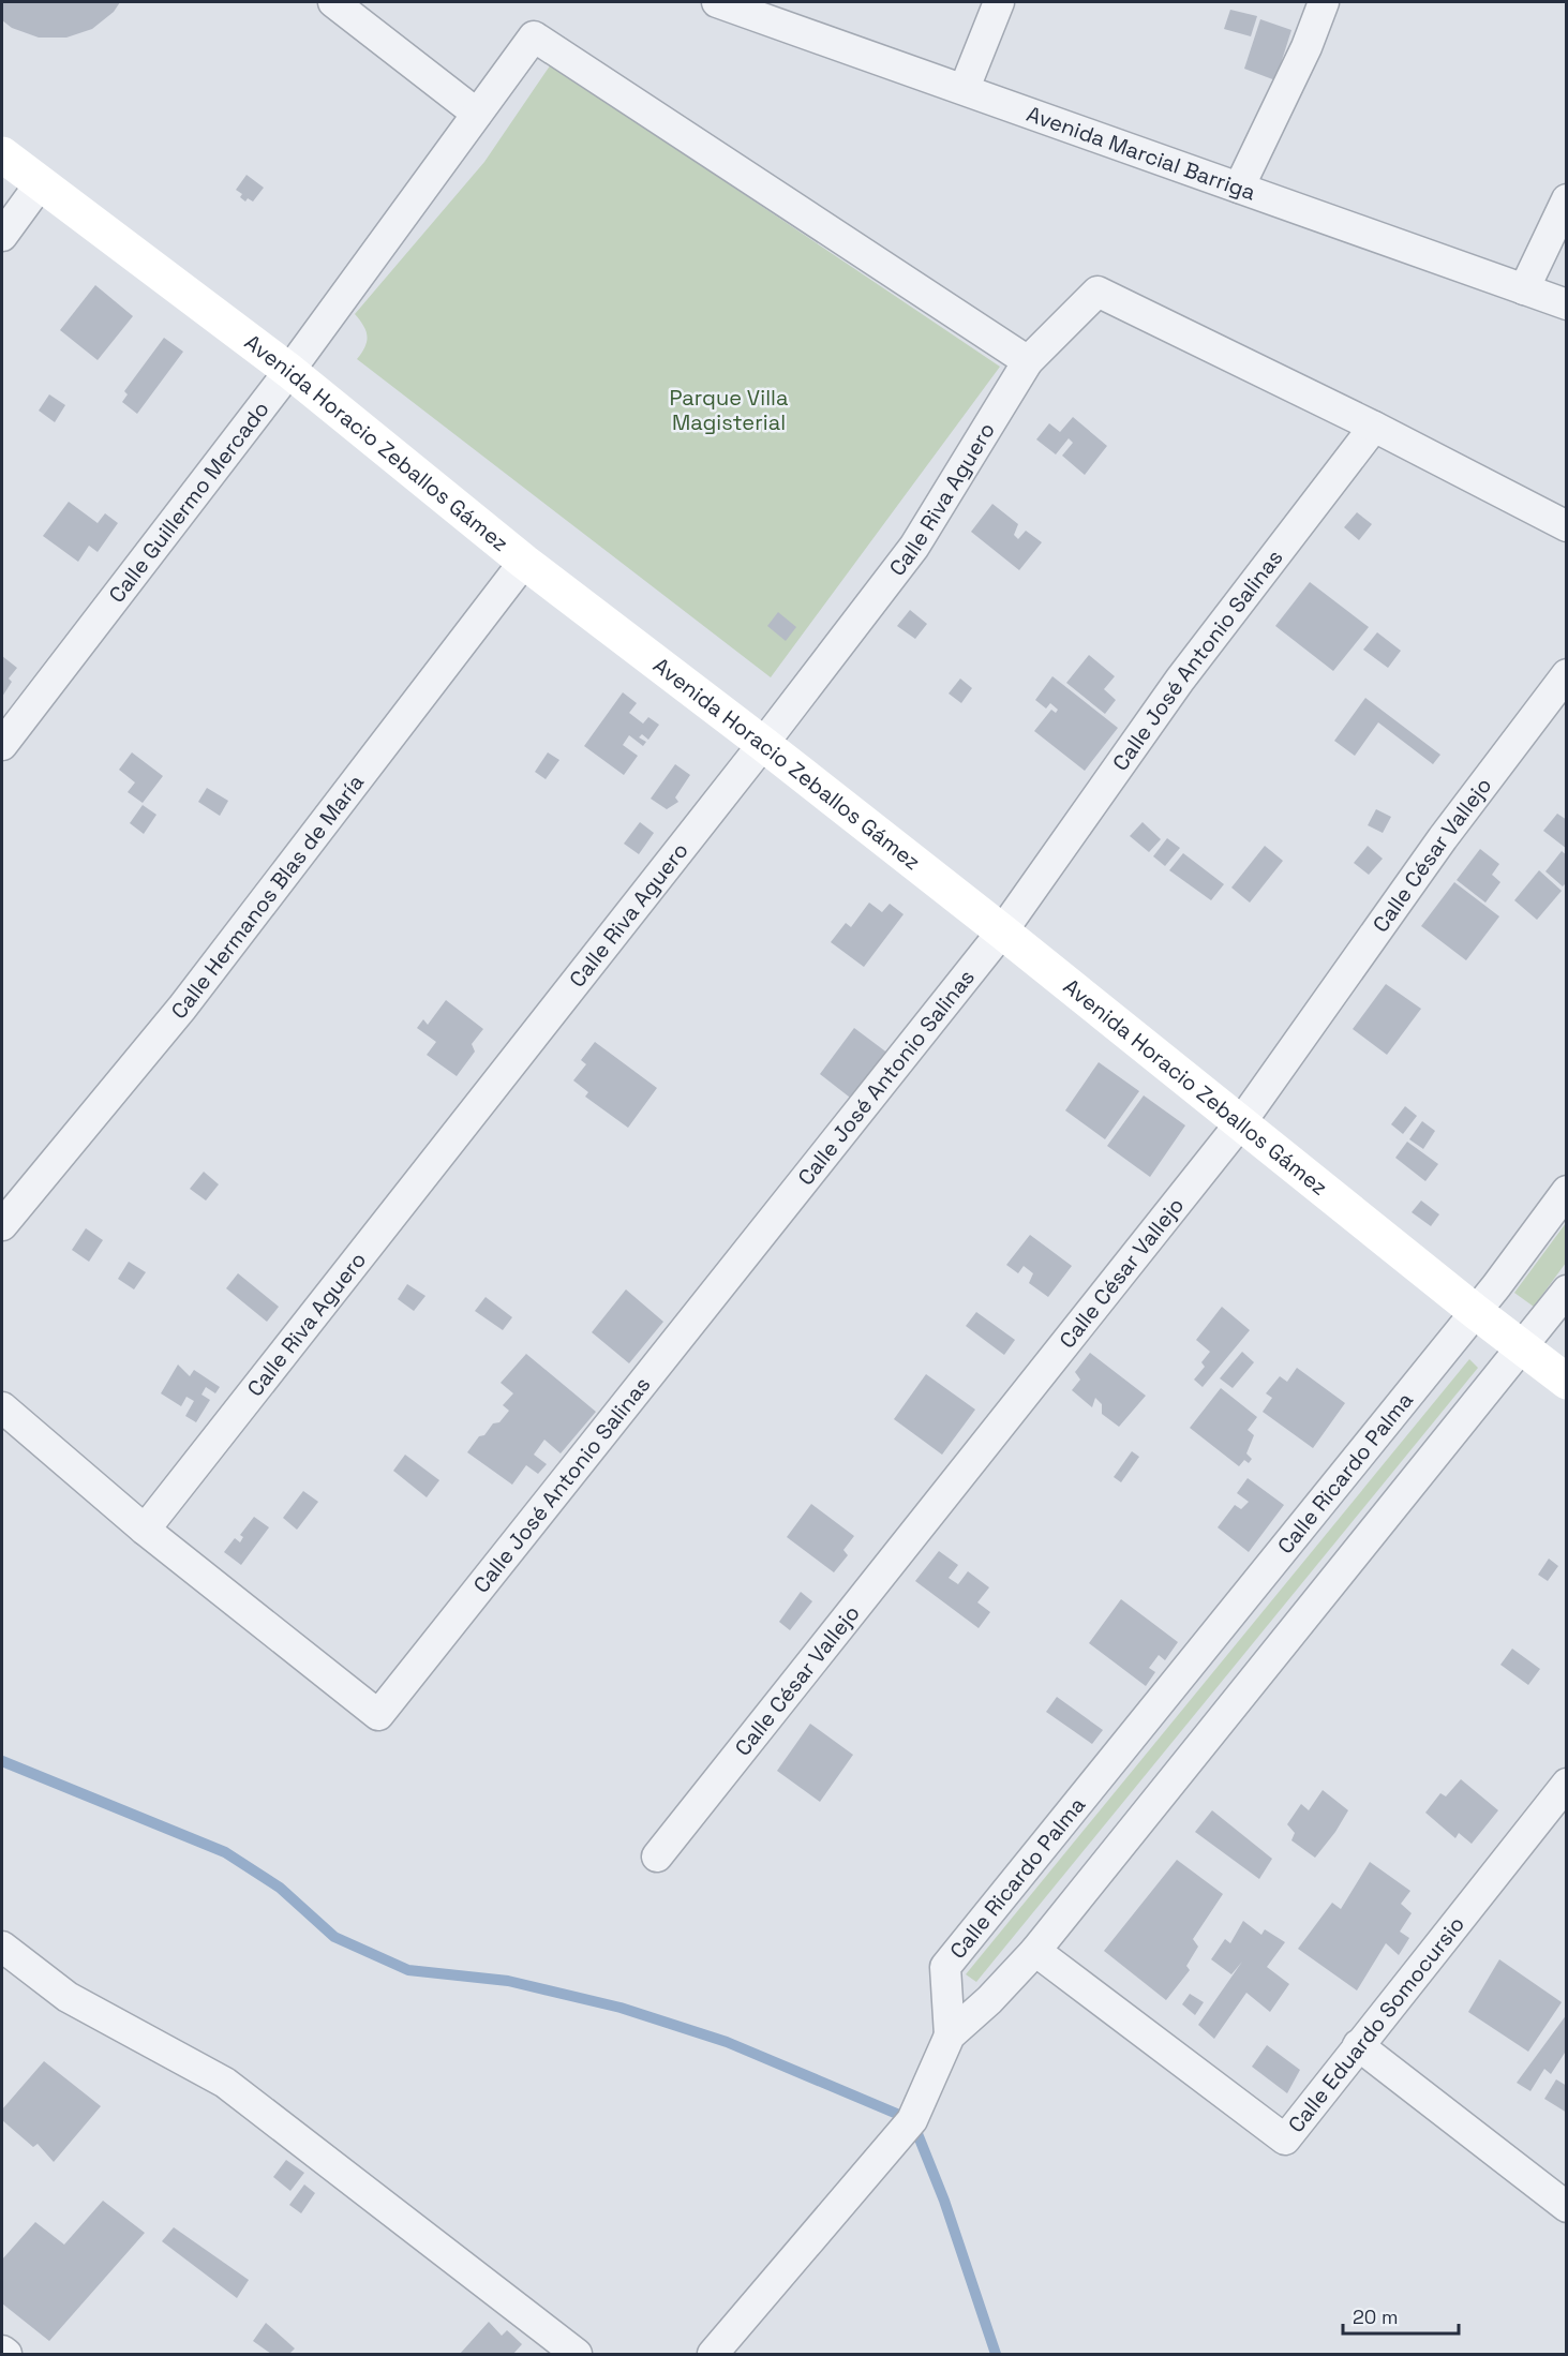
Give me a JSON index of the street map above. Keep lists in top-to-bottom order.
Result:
{
  "streets": {
    "main road": ["Avenida Horacio Zeballos Gámez"],
    "street": [
      "Avenida Marcial Barriga",
      "Calle Riva Aguero",
      "Calle Guillermo Mercado",
      "Calle José Antonio Salinas",
      "Calle César Vallejo",
      "Calle Hermanos Blas de María",
      "Calle Ricardo Palma",
      "Calle Eduardo Somocursio"
    ]
  },
  "crossings": [
    ["Avenida Horacio Zeballos Gámez", "Calle Riva Aguero"],
    ["Avenida Horacio Zeballos Gámez", "Calle Guillermo Mercado"],
    ["Avenida Horacio Zeballos Gámez", "Calle José Antonio Salinas"],
    ["Avenida Horacio Zeballos Gámez", "Calle César Vallejo"],
    ["Avenida Horacio Zeballos Gámez", "Calle Hermanos Blas de María"],
    ["Avenida Horacio Zeballos Gámez", "Calle Ricardo Palma"],
    ["Calle Riva Aguero", "Calle Guillermo Mercado"],
    ["Calle Riva Aguero", "Calle José Antonio Salinas"]
  ],
  "parks": ["Parque Villa Magisterial"],
  "scale_bar": "20 m"
}
